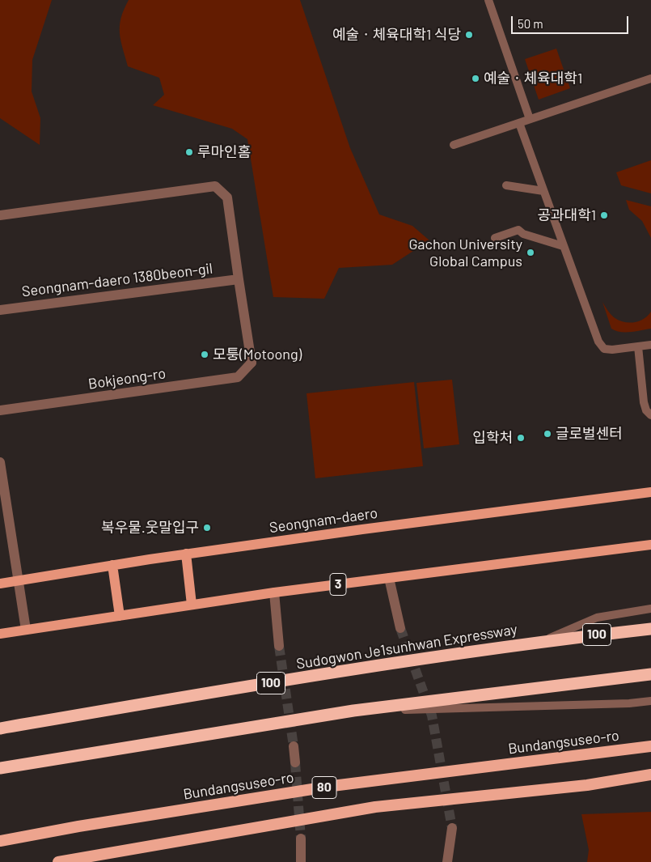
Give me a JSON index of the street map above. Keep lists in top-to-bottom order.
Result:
{
  "streets": {
    "highway": [
      "100",
      "Sudogwon Je1sunhwan Expressway",
      "Bundangsuseo-ro",
      "80"
    ],
    "main road": ["Seongnam-daero", "3"],
    "street": ["Seongnam-daero 1380beon-gil", "Bokjeong-ro"]
  },
  "crossings": [
    ["Seongnam-daero 1380beon-gil", "Bokjeong-ro"]
  ],
  "places": [
    "예술ㆍ체육대학1 식당",
    "예술ㆍ체육대학1",
    "루마인홈",
    "공과대학1",
    "Gachon University Global Campus",
    "모퉁(Motoong)",
    "글로벌센터",
    "입학처",
    "복우물.웃말입구"
  ],
  "scale_bar": "50 m"
}
